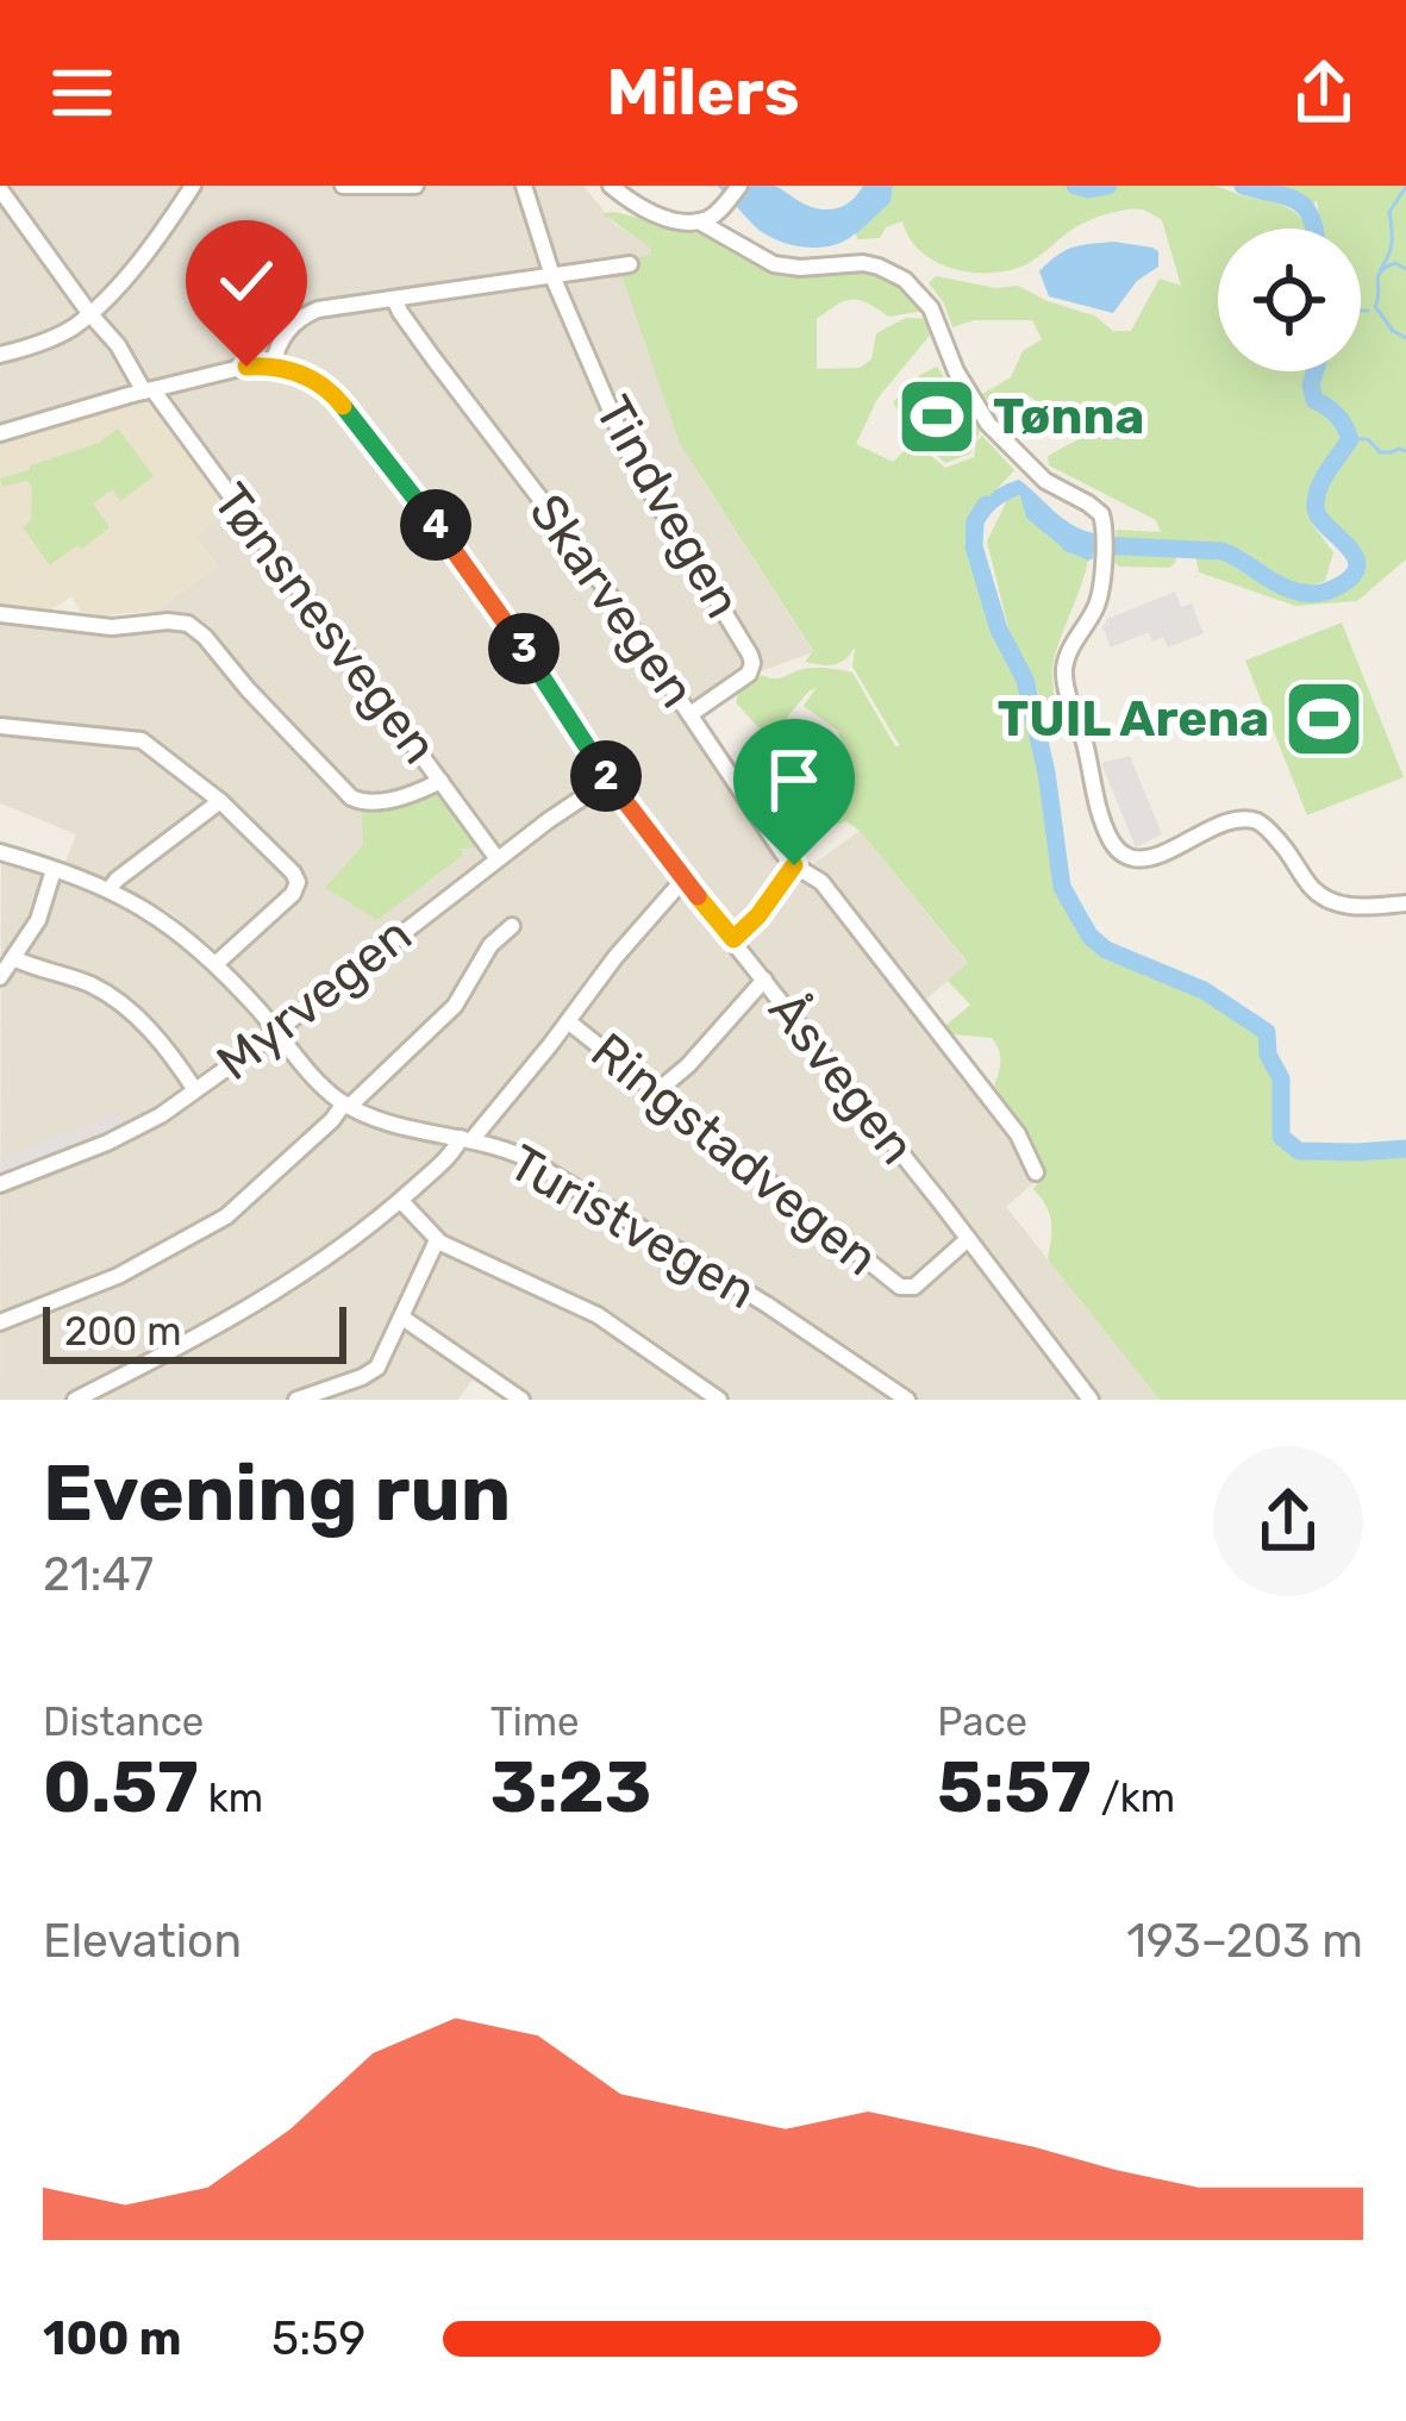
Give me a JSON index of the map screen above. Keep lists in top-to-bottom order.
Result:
{
  "streets": {
    "street": [
      "Tindvegen",
      "Skarvegen",
      "Tønsnesvegen",
      "Myrvegen",
      "Åsvegen",
      "Ringstadvegen",
      "Turistvegen"
    ]
  },
  "crossings": [
    ["Tindvegen", "Skarvegen"],
    ["Tønsnesvegen", "Myrvegen"],
    ["Myrvegen", "Åsvegen"],
    ["Myrvegen", "Turistvegen"],
    ["Åsvegen", "Ringstadvegen"]
  ],
  "places": {
    "sports": ["Tønna", "TUIL Arena"]
  },
  "scale_bar": "200 m",
  "page": {
    "header": "Milers",
    "pins": ["4", "3", "2"],
    "scale": "200 m",
    "heading": ["Evening run", "21:47"],
    "stats": [
      ["Distance", "0.57 km"],
      ["Time", "3:23"],
      ["Pace", "5:57 /km"]
    ],
    "chart": ["Elevation", "193–203 m"],
    "list": [
      {
        "name": "100 m",
        "note": "5:59"
      }
    ]
  }
}
